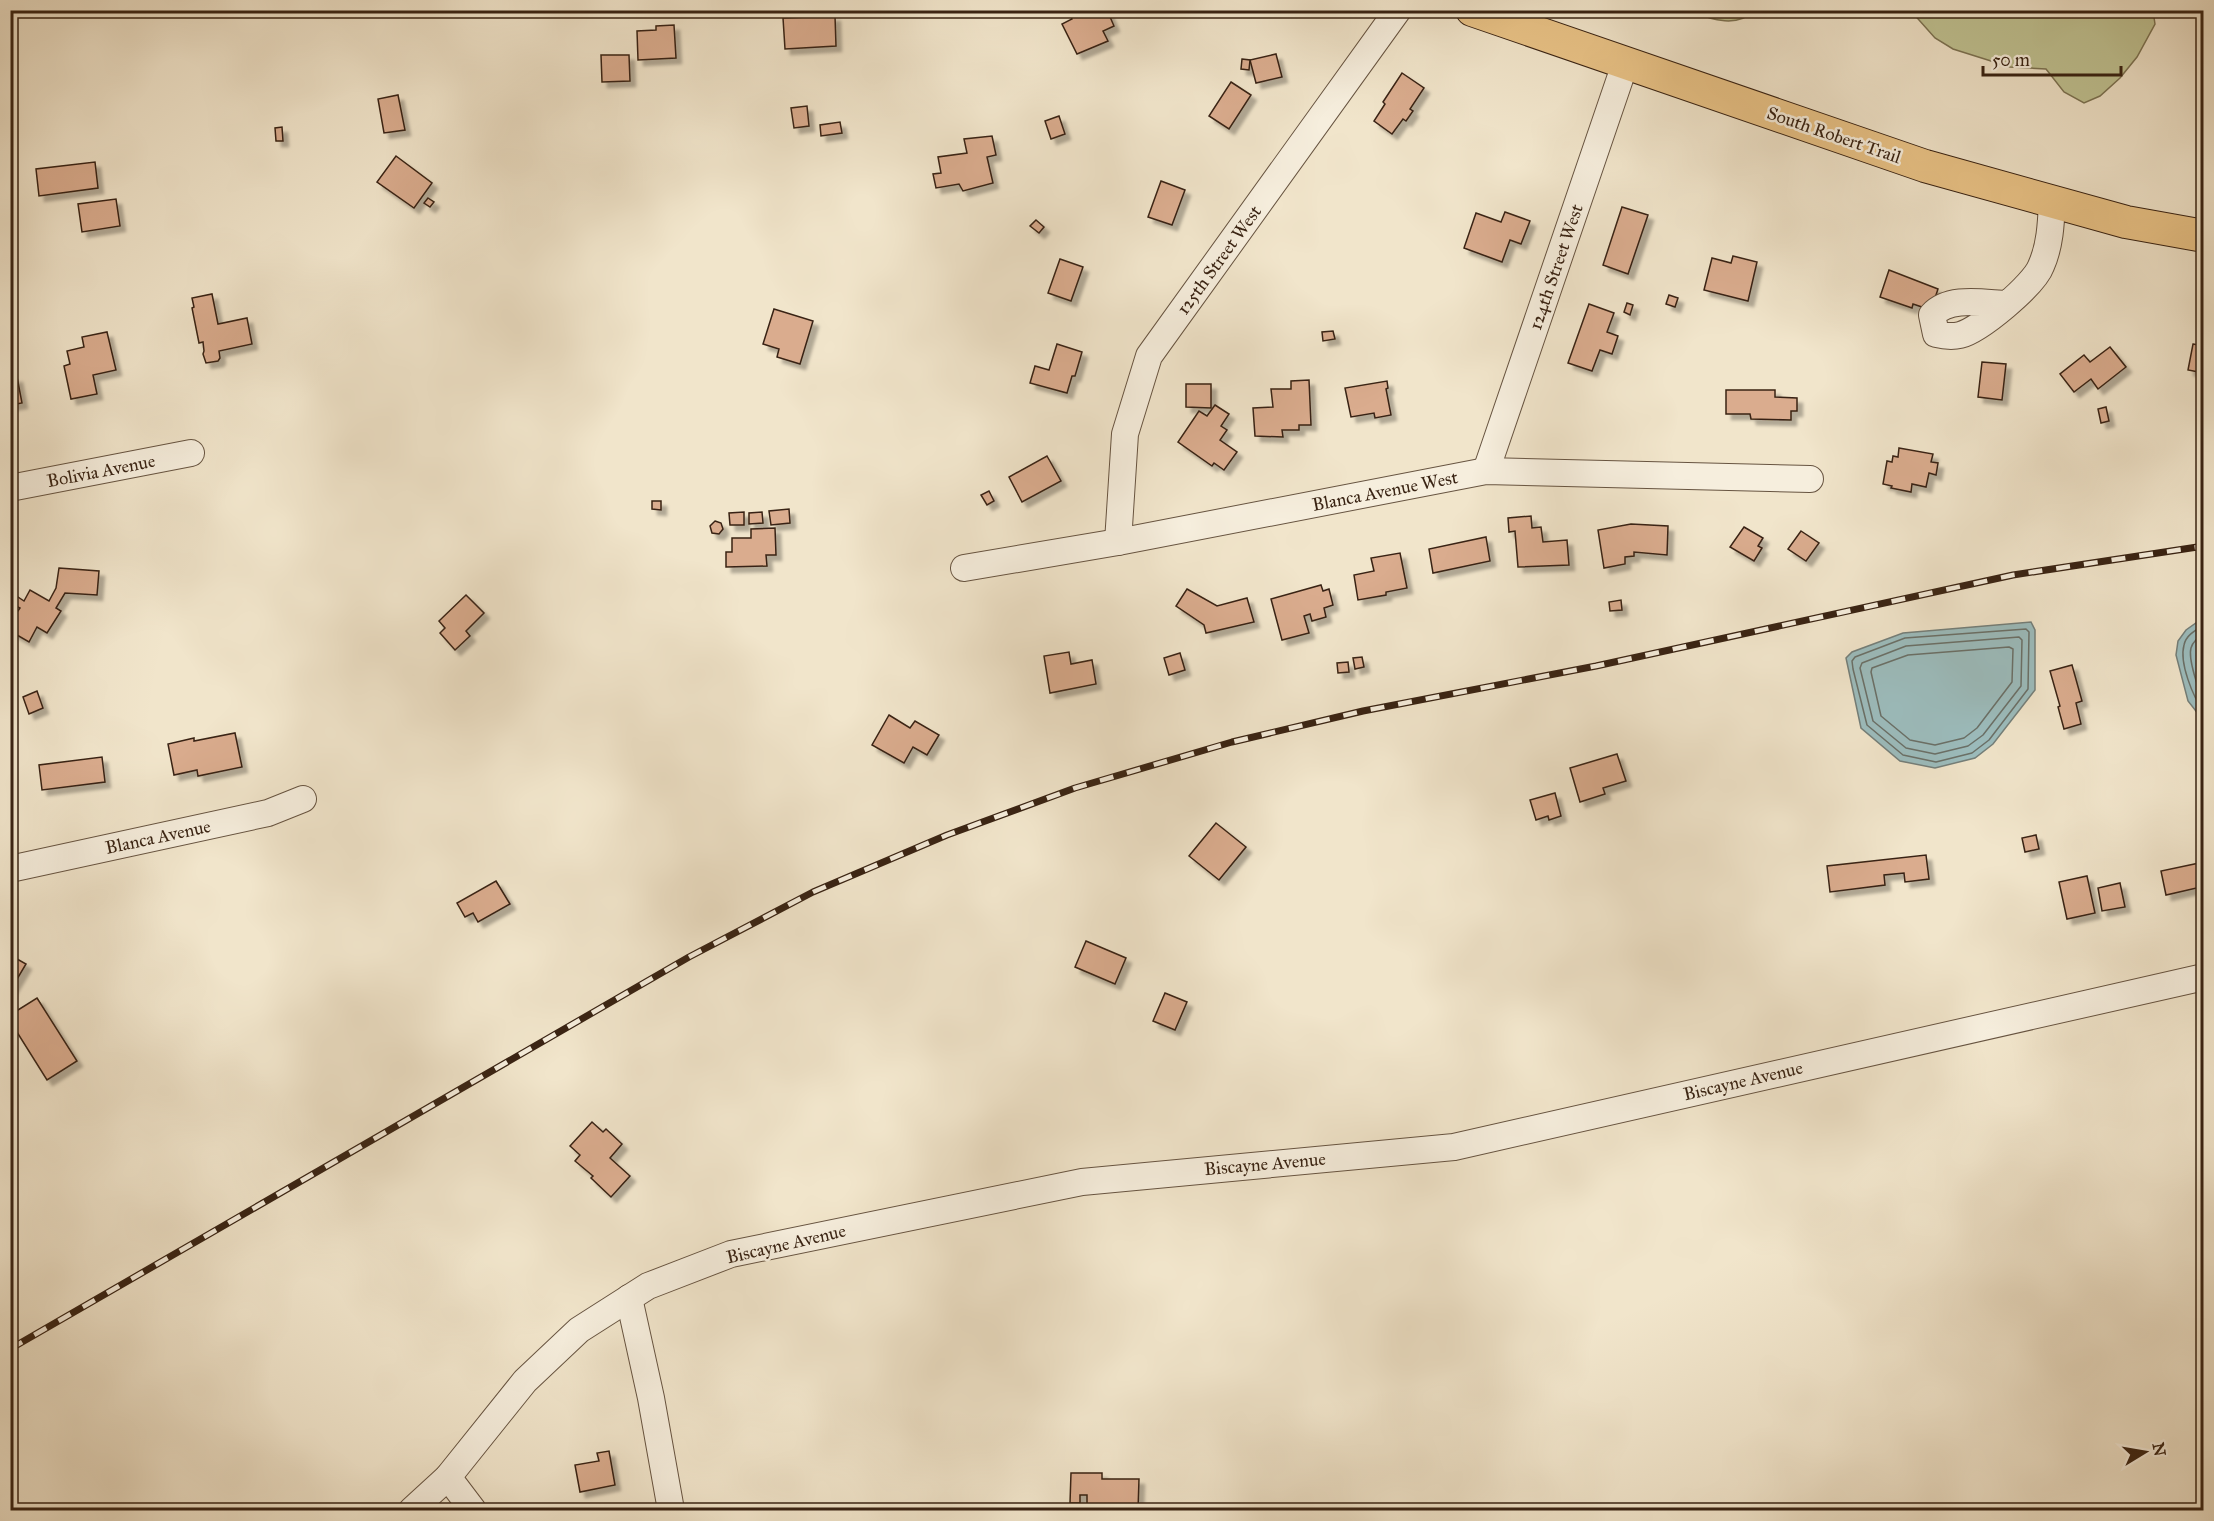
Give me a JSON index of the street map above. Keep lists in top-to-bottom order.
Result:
{
  "streets": {
    "main road": ["South Robert Trail"],
    "street": [
      "125th Street West",
      "124th Street West",
      "Bolivia Avenue",
      "Blanca Avenue West",
      "Blanca Avenue",
      "Biscayne Avenue"
    ]
  },
  "crossings": [
    ["South Robert Trail", "124th Street West"],
    ["125th Street West", "Blanca Avenue West"],
    ["124th Street West", "Blanca Avenue West"]
  ],
  "scale_bar": "50 m",
  "north": "right"
}
